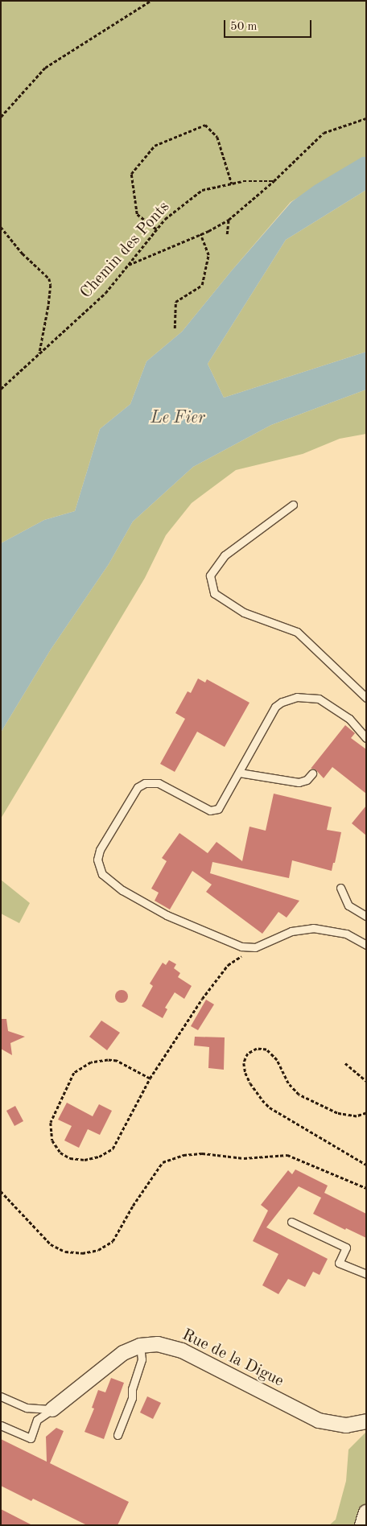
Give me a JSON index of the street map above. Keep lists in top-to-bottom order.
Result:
{
  "streets": {
    "street": ["Rue de la Digue"],
    "path": ["Chemin des Ponts"]
  },
  "water": ["Le Fier"],
  "scale_bar": "50 m"
}
